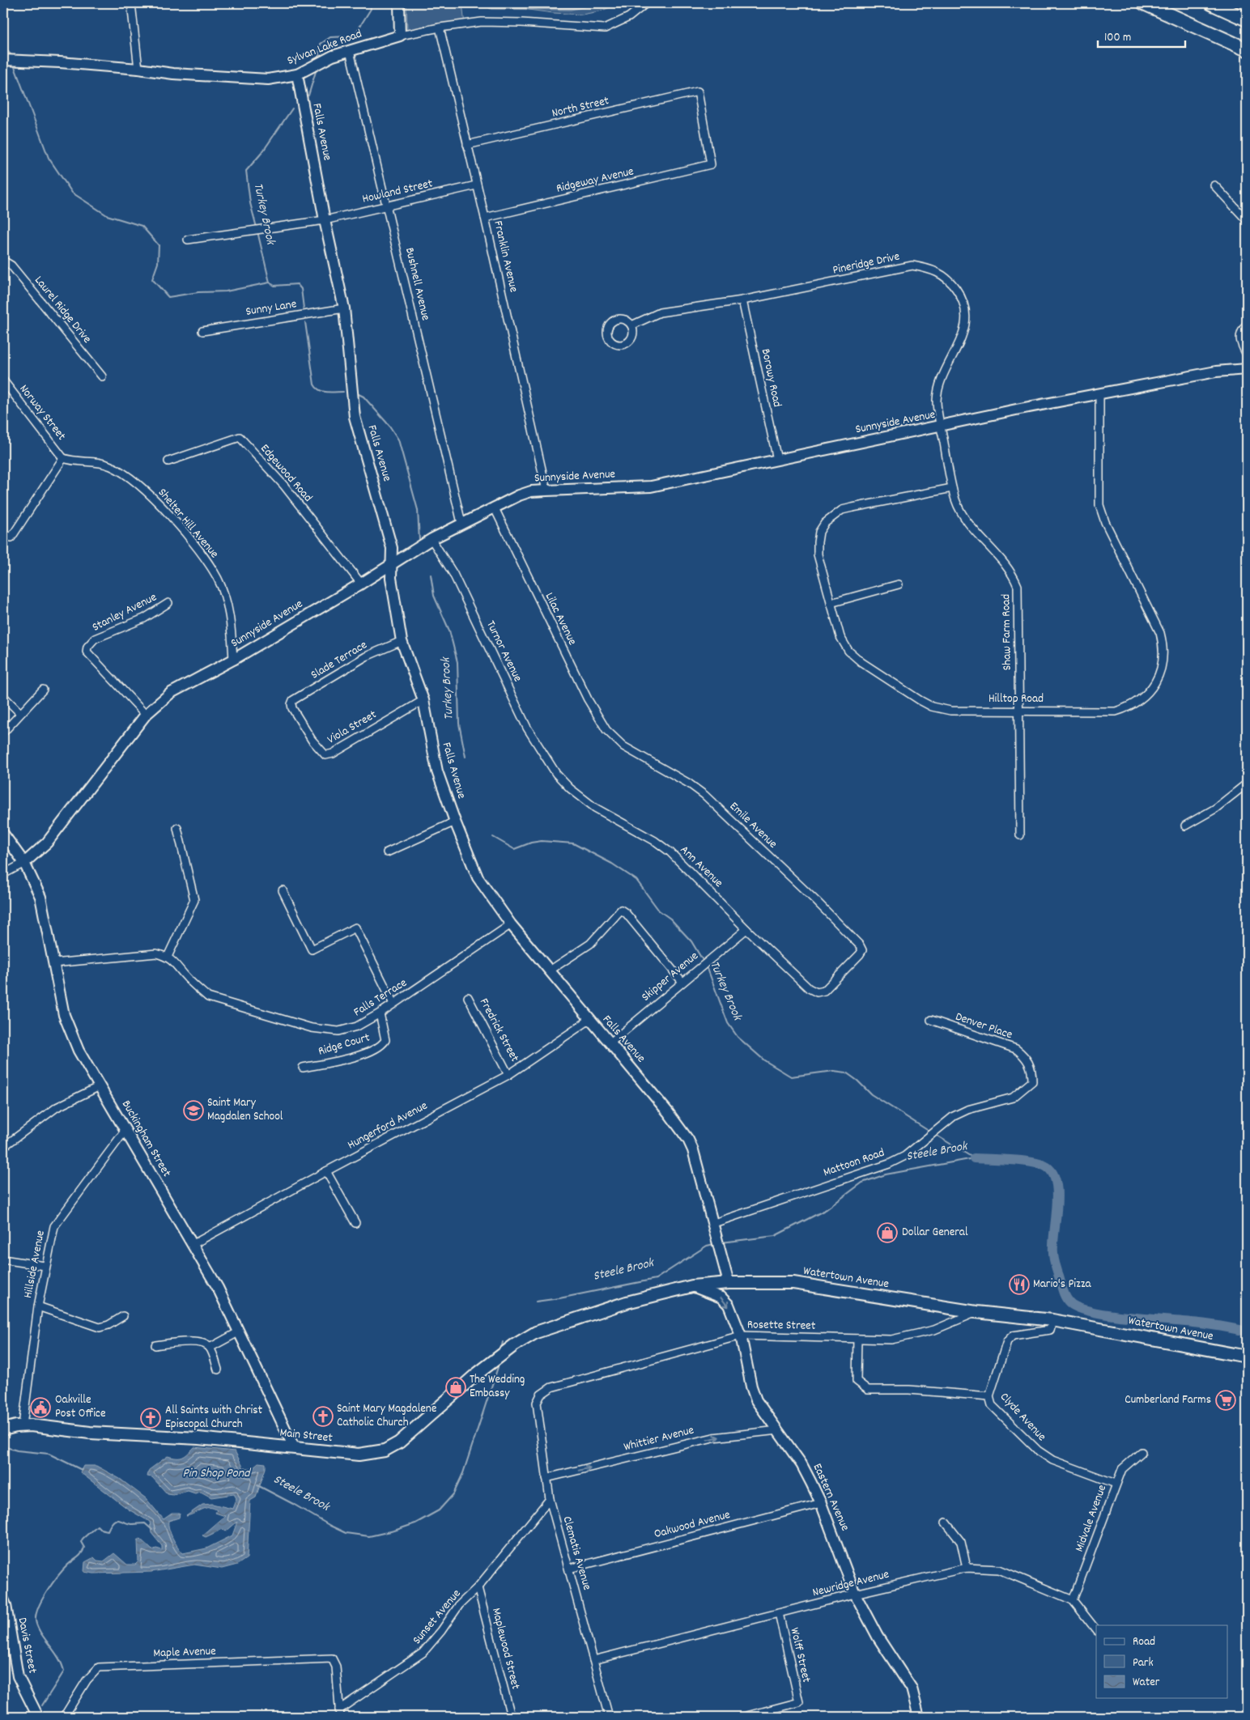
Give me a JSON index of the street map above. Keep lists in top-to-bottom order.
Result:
{
  "streets": {
    "main road": [
      "Sylvan Lake Road",
      "Falls Avenue",
      "Sunnyside Avenue",
      "Buckingham Street",
      "Watertown Avenue",
      "Main Street",
      "Eastern Avenue",
      "Davis Street"
    ],
    "street": [
      "North Street",
      "Ridgeway Avenue",
      "Howland Street",
      "Franklin Avenue",
      "Pineridge Drive",
      "Bushnell Avenue",
      "Sunny Lane",
      "Laurel Ridge Drive",
      "Borowy Road",
      "Norway Street",
      "Edgewood Road",
      "Shelter Hill Avenue",
      "Stanley Avenue",
      "Lilac Avenue",
      "Shaw Farm Road",
      "Turnor Avenue",
      "Slade Terrace",
      "Hilltop Road",
      "Viola Street",
      "Emile Avenue",
      "Ann Avenue",
      "Skipper Avenue",
      "Falls Terrace",
      "Denver Place",
      "Fredrick Street",
      "Ridge Court",
      "Hungerford Avenue",
      "Mattoon Road",
      "Hillside Avenue",
      "Rosette Street",
      "Clyde Avenue",
      "Whittier Avenue",
      "Midvale Avenue",
      "Oakwood Avenue",
      "Clematis Avenue",
      "Newridge Avenue",
      "Sunset Avenue",
      "Maplewood Street",
      "Maple Avenue",
      "Wolff Street"
    ]
  },
  "crossings": [
    ["Sylvan Lake Road", "Falls Avenue"],
    ["Sylvan Lake Road", "Franklin Avenue"],
    ["Sylvan Lake Road", "Bushnell Avenue"],
    ["North Street", "Ridgeway Avenue"],
    ["North Street", "Franklin Avenue"],
    ["Falls Avenue", "Howland Street"],
    ["Falls Avenue", "Sunny Lane"],
    ["Falls Avenue", "Sunnyside Avenue"],
    ["Falls Avenue", "Slade Terrace"],
    ["Falls Avenue", "Viola Street"],
    ["Falls Avenue", "Skipper Avenue"],
    ["Falls Avenue", "Falls Terrace"],
    ["Falls Avenue", "Hungerford Avenue"],
    ["Falls Avenue", "Mattoon Road"],
    ["Falls Avenue", "Watertown Avenue"],
    ["Ridgeway Avenue", "Franklin Avenue"],
    ["Howland Street", "Franklin Avenue"],
    ["Howland Street", "Bushnell Avenue"],
    ["Franklin Avenue", "Sunnyside Avenue"],
    ["Pineridge Drive", "Borowy Road"],
    ["Pineridge Drive", "Sunnyside Avenue"],
    ["Pineridge Drive", "Shaw Farm Road"],
    ["Bushnell Avenue", "Sunnyside Avenue"],
    ["Borowy Road", "Sunnyside Avenue"],
    ["Norway Street", "Shelter Hill Avenue"],
    ["Sunnyside Avenue", "Edgewood Road"],
    ["Sunnyside Avenue", "Shelter Hill Avenue"],
    ["Sunnyside Avenue", "Stanley Avenue"],
    ["Sunnyside Avenue", "Lilac Avenue"],
    ["Sunnyside Avenue", "Shaw Farm Road"],
    ["Sunnyside Avenue", "Turnor Avenue"],
    ["Sunnyside Avenue", "Hilltop Road"],
    ["Sunnyside Avenue", "Buckingham Street"],
    ["Lilac Avenue", "Emile Avenue"],
    ["Shaw Farm Road", "Hilltop Road"],
    ["Turnor Avenue", "Ann Avenue"],
    ["Slade Terrace", "Viola Street"],
    ["Emile Avenue", "Ann Avenue"],
    ["Ann Avenue", "Skipper Avenue"],
    ["Falls Terrace", "Ridge Court"],
    ["Denver Place", "Mattoon Road"],
    ["Fredrick Street", "Hungerford Avenue"],
    ["Hungerford Avenue", "Buckingham Street"],
    ["Buckingham Street", "Hillside Avenue"],
    ["Buckingham Street", "Main Street"],
    ["Hillside Avenue", "Main Street"],
    ["Watertown Avenue", "Rosette Street"],
    ["Watertown Avenue", "Main Street"],
    ["Watertown Avenue", "Eastern Avenue"],
    ["Rosette Street", "Clyde Avenue"],
    ["Rosette Street", "Eastern Avenue"],
    ["Rosette Street", "Clematis Avenue"],
    ["Clyde Avenue", "Midvale Avenue"],
    ["Whittier Avenue", "Eastern Avenue"],
    ["Whittier Avenue", "Clematis Avenue"],
    ["Eastern Avenue", "Oakwood Avenue"],
    ["Eastern Avenue", "Newridge Avenue"],
    ["Midvale Avenue", "Newridge Avenue"],
    ["Oakwood Avenue", "Clematis Avenue"],
    ["Clematis Avenue", "Newridge Avenue"],
    ["Clematis Avenue", "Sunset Avenue"],
    ["Newridge Avenue", "Wolff Street"],
    ["Sunset Avenue", "Maplewood Street"],
    ["Sunset Avenue", "Maple Avenue"]
  ],
  "one_way": ["Whittier Avenue"],
  "water": ["Turkey Brook", "Steele Brook", "Pin Shop Pond"],
  "places": {
    "school or university": ["Saint Mary Magdalen School"],
    "shop": ["Dollar General", "The Wedding Embassy"],
    "restaurant": ["Mario's Pizza"],
    "supermarket": ["Cumberland Farms"],
    "public building": ["Oakville Post Office"],
    "church": ["Saint Mary Magdalene Catholic Church", "All Saints with Christ Episcopal Church"]
  },
  "legend": ["Road", "Park", "Water"],
  "scale_bar": "100 m"
}
